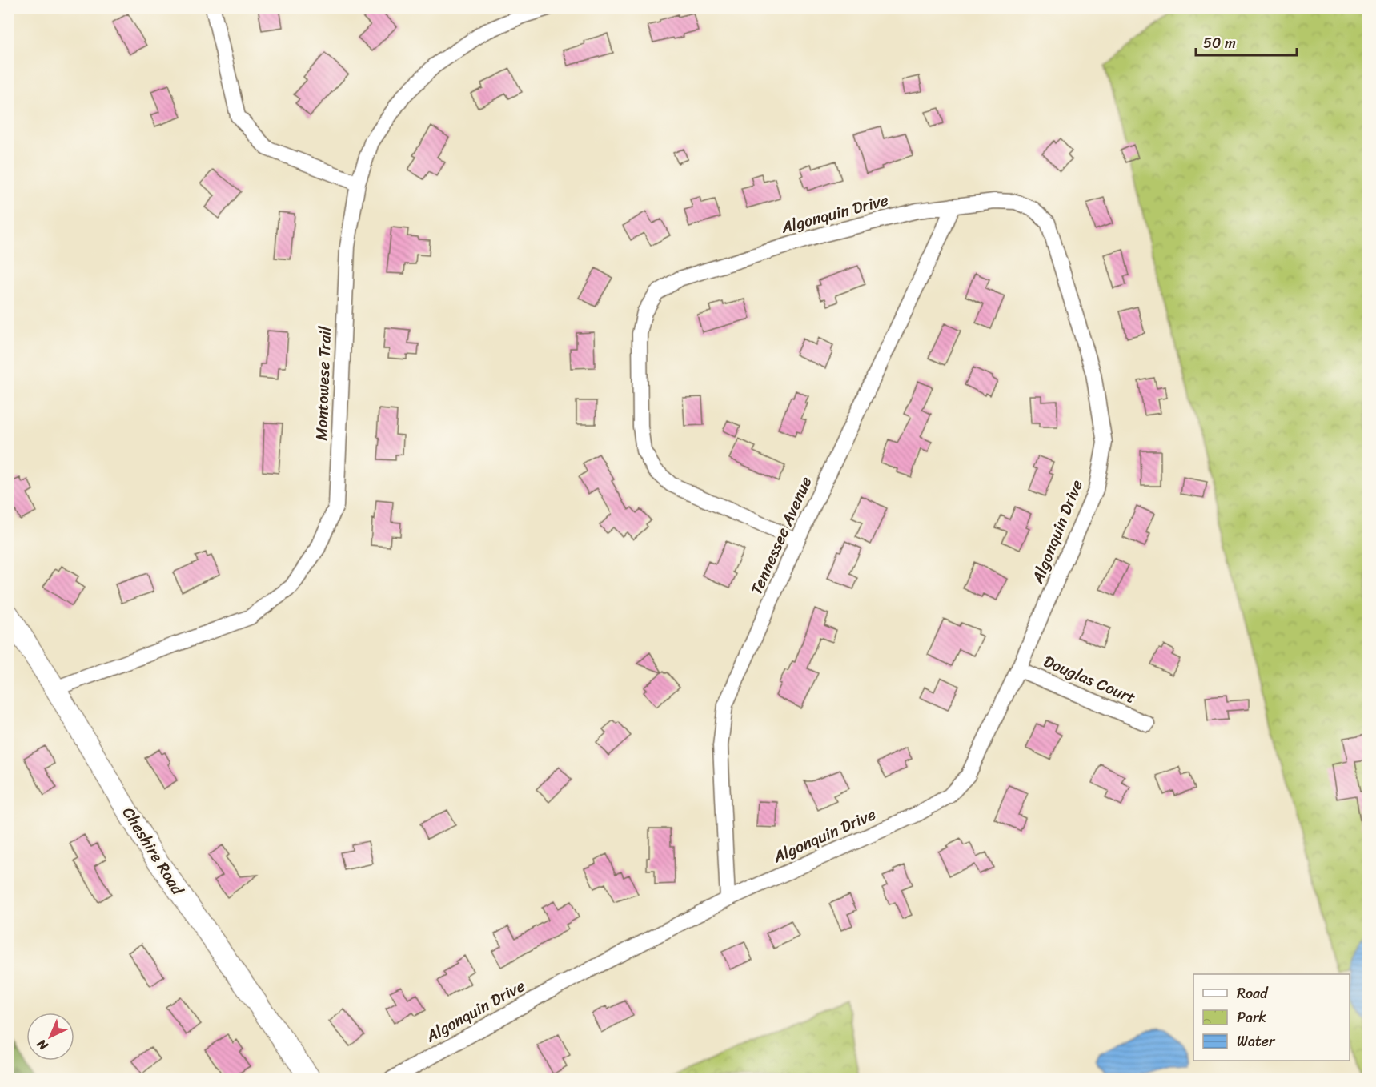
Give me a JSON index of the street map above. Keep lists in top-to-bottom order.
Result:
{
  "streets": {
    "street": [
      "Algonquin Drive",
      "Montowese Trail",
      "Tennessee Avenue",
      "Douglas Court",
      "Cheshire Road"
    ]
  },
  "crossings": [
    ["Algonquin Drive", "Tennessee Avenue"],
    ["Algonquin Drive", "Douglas Court"],
    ["Montowese Trail", "Cheshire Road"]
  ],
  "legend": ["Road", "Park", "Water"],
  "scale_bar": "50 m",
  "north": "bottom left"
}
